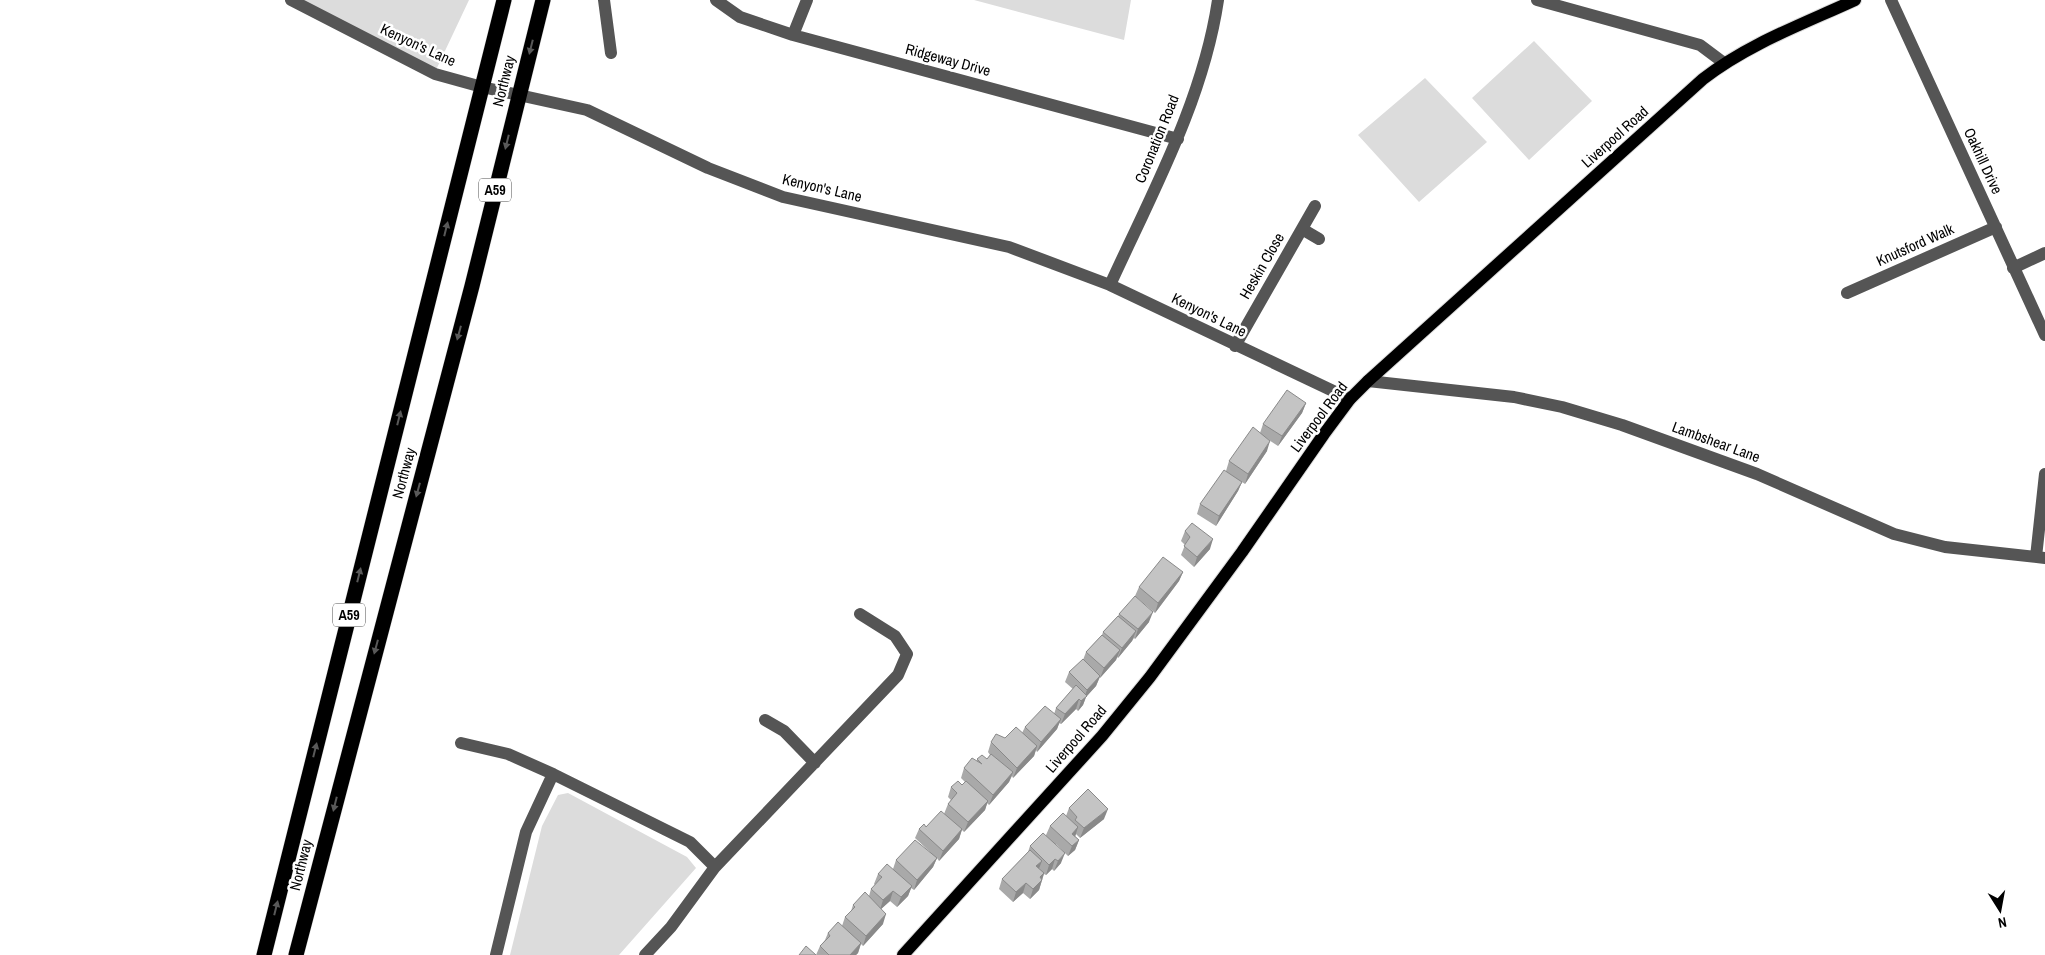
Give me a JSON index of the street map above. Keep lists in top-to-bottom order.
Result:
{
  "streets": {
    "highway": ["Northway", "A59"],
    "main road": ["Liverpool Road"],
    "street": [
      "Kenyon's Lane",
      "Ridgeway Drive",
      "Coronation Road",
      "Oakhill Drive",
      "Knutsford Walk",
      "Heskin Close",
      "Lambshear Lane"
    ]
  },
  "crossings": [
    ["Kenyon's Lane", "Northway"],
    ["Kenyon's Lane", "Liverpool Road"],
    ["Kenyon's Lane", "Coronation Road"],
    ["Kenyon's Lane", "Heskin Close"],
    ["Ridgeway Drive", "Coronation Road"],
    ["Liverpool Road", "Lambshear Lane"],
    ["Oakhill Drive", "Knutsford Walk"]
  ],
  "north": "bottom"
}
